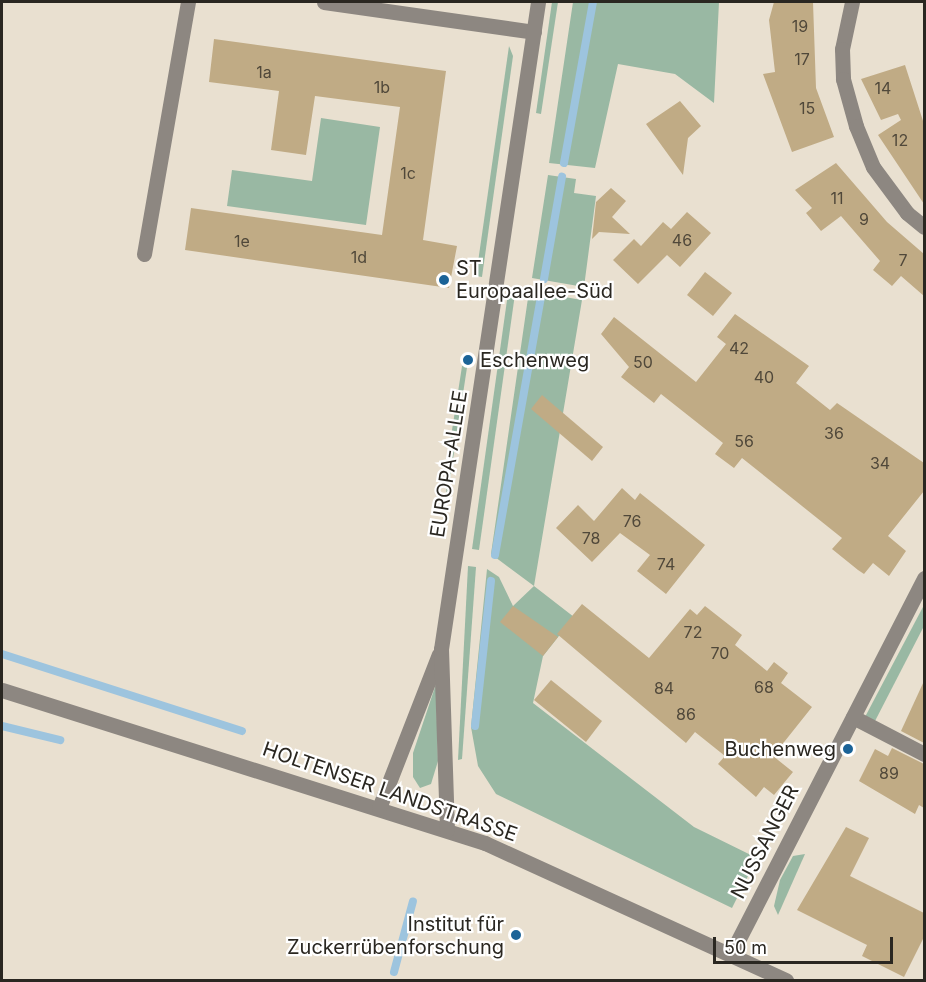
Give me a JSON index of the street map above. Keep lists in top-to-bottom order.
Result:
{
  "streets": {
    "street": ["EUROPA-ALLEE", "HOLTENSER LANDSTRASSE", "NUSSANGER"]
  },
  "crossings": [
    ["EUROPA-ALLEE", "HOLTENSER LANDSTRASSE"],
    ["HOLTENSER LANDSTRASSE", "NUSSANGER"]
  ],
  "places": [
    "ST Europaallee-Süd",
    "Eschenweg",
    "Buchenweg",
    "Institut für Zuckerrübenforschung"
  ],
  "house_numbers": [
    "19",
    "17",
    "1a",
    "1b",
    "14",
    "15",
    "12",
    "1c",
    "11",
    "9",
    "46",
    "1e",
    "1d",
    "7",
    "42",
    "50",
    "40",
    "36",
    "56",
    "34",
    "76",
    "78",
    "74",
    "72",
    "70",
    "68",
    "84",
    "86",
    "89"
  ],
  "scale_bar": "50 m"
}
